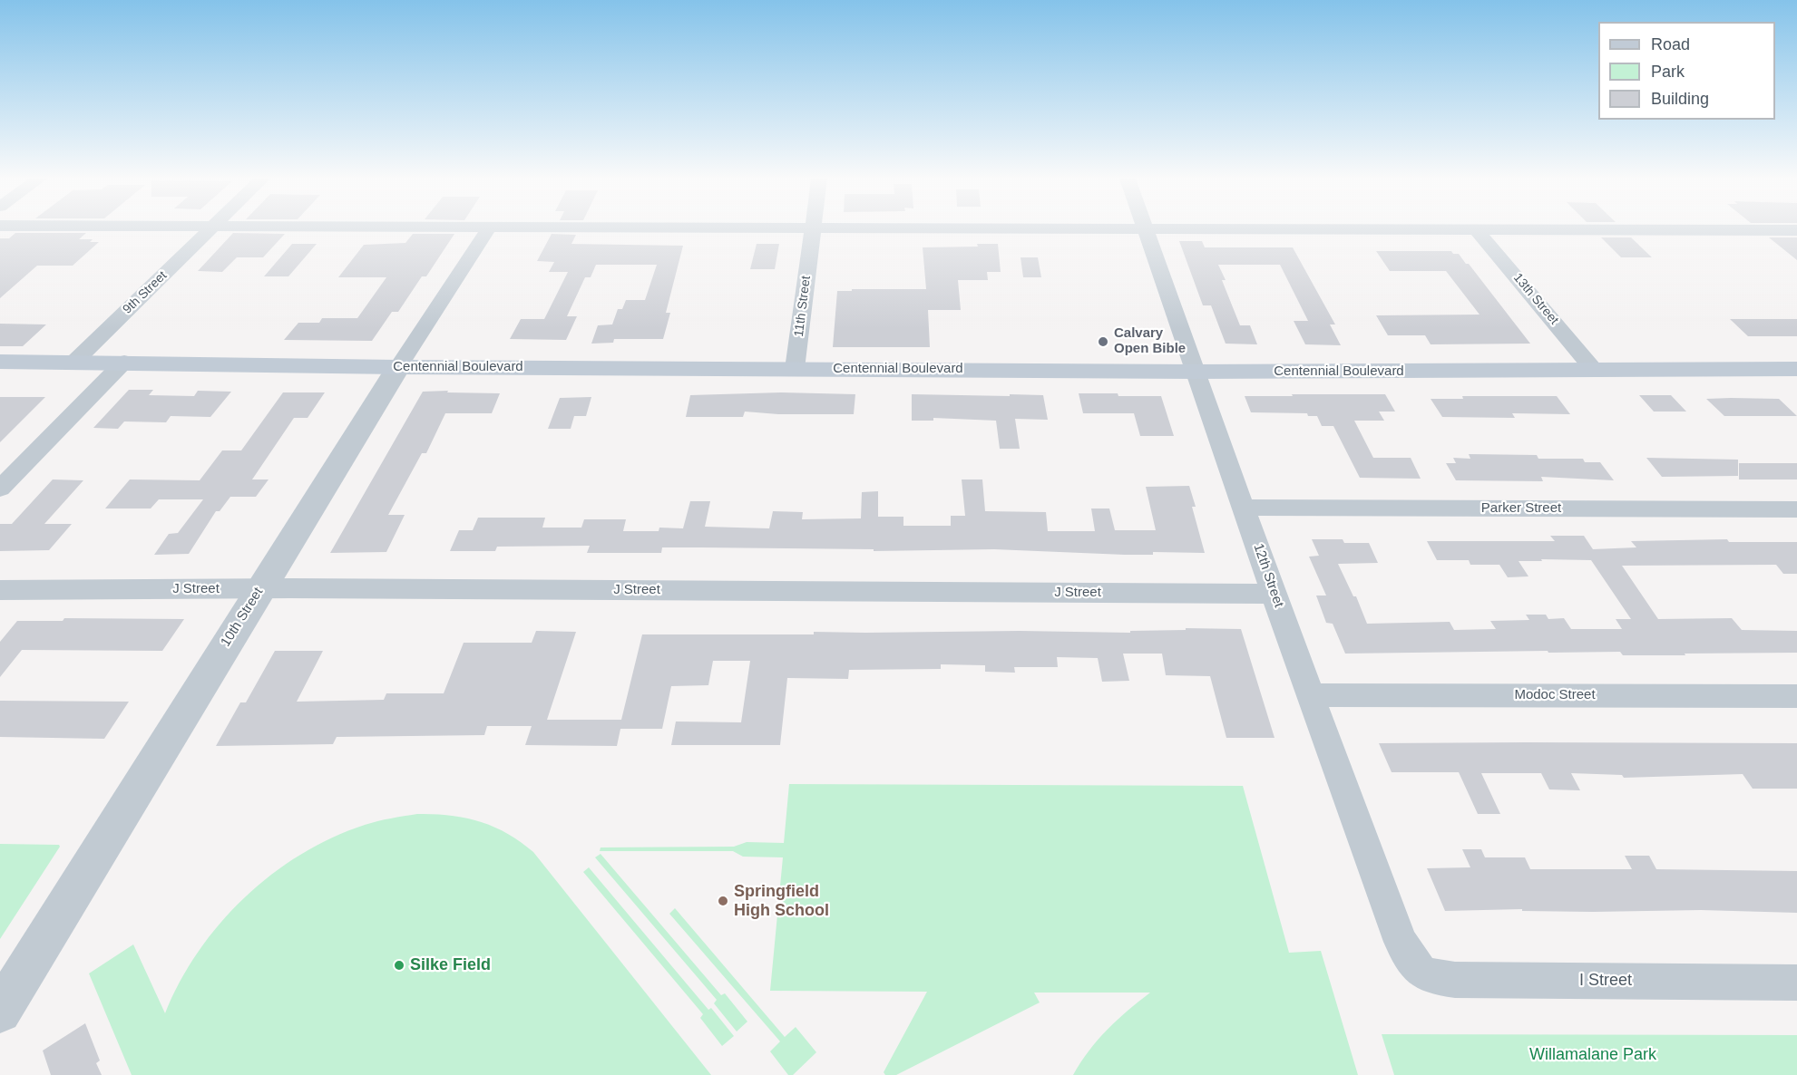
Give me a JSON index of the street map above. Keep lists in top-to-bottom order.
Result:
{
  "streets": {
    "main road": ["Centennial Boulevard"],
    "street": [
      "9th Street",
      "13th Street",
      "11th Street",
      "Parker Street",
      "12th Street",
      "J Street",
      "10th Street",
      "Modoc Street",
      "I Street"
    ]
  },
  "crossings": [
    ["9th Street", "Centennial Boulevard"],
    ["13th Street", "Centennial Boulevard"],
    ["11th Street", "Centennial Boulevard"],
    ["Centennial Boulevard", "12th Street"],
    ["Centennial Boulevard", "10th Street"],
    ["Parker Street", "12th Street"],
    ["12th Street", "J Street"],
    ["12th Street", "Modoc Street"],
    ["12th Street", "I Street"],
    ["J Street", "10th Street"]
  ],
  "parks": ["Willamalane Park"],
  "places": ["Calvary Open Bible", "Springfield High School", "Silke Field"],
  "legend": ["Road", "Park", "Building"]
}
